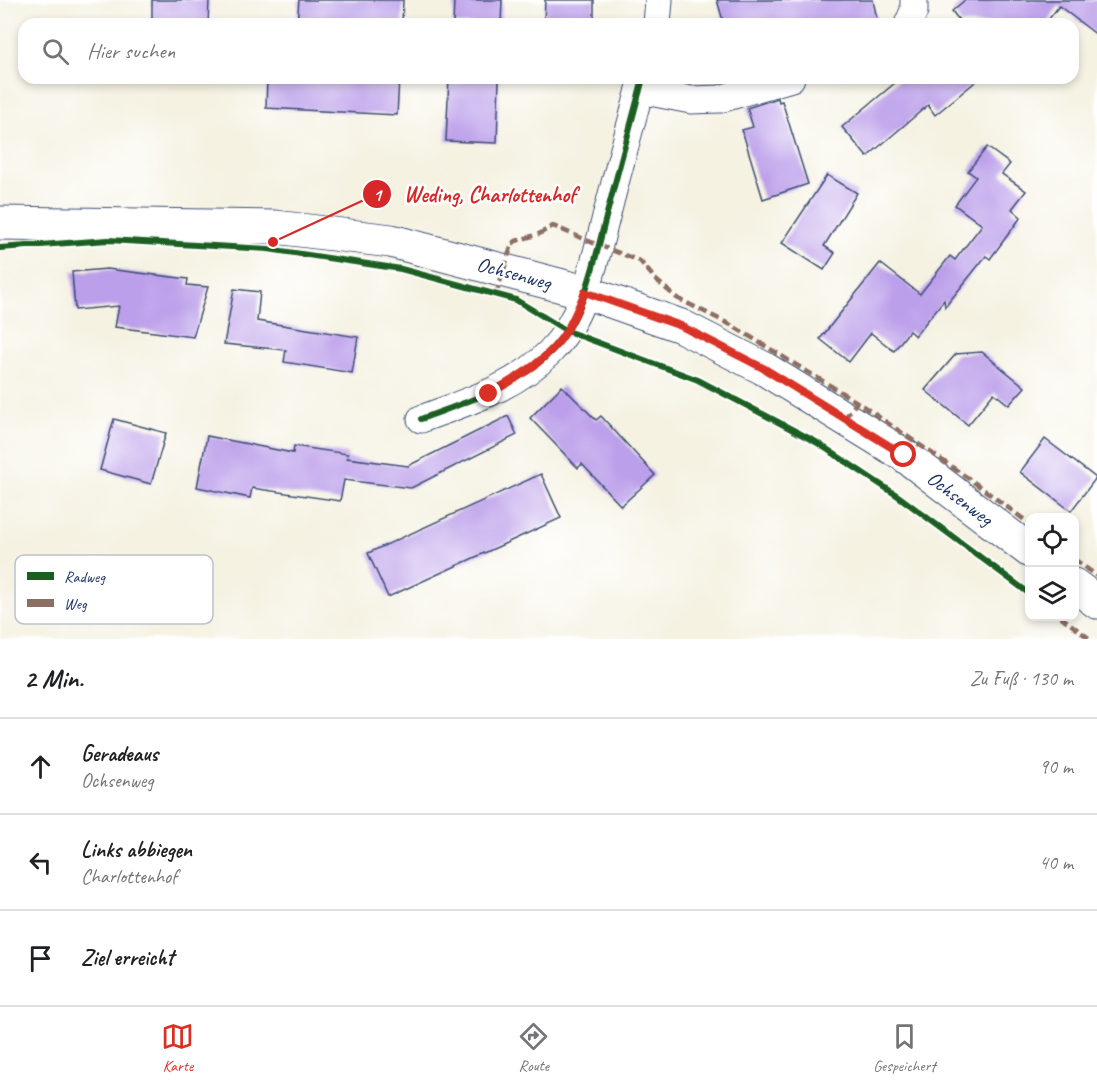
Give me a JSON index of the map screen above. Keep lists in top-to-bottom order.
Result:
{
  "streets": {
    "main road": ["Ochsenweg"]
  },
  "places": ["Weding, Charlottenhof"],
  "legend": ["Radweg", "Weg"],
  "page": {
    "search": "Hier suchen",
    "heading": ["2 Min.", "Zu Fuß · 130 m"],
    "list": [
      ["Geradeaus", "Ochsenweg", "90 m"],
      ["Links abbiegen", "Charlottenhof", "40 m"],
      "Ziel erreicht"
    ],
    "nav": ["Karte", "Route", "Gespeichert"]
  }
}
